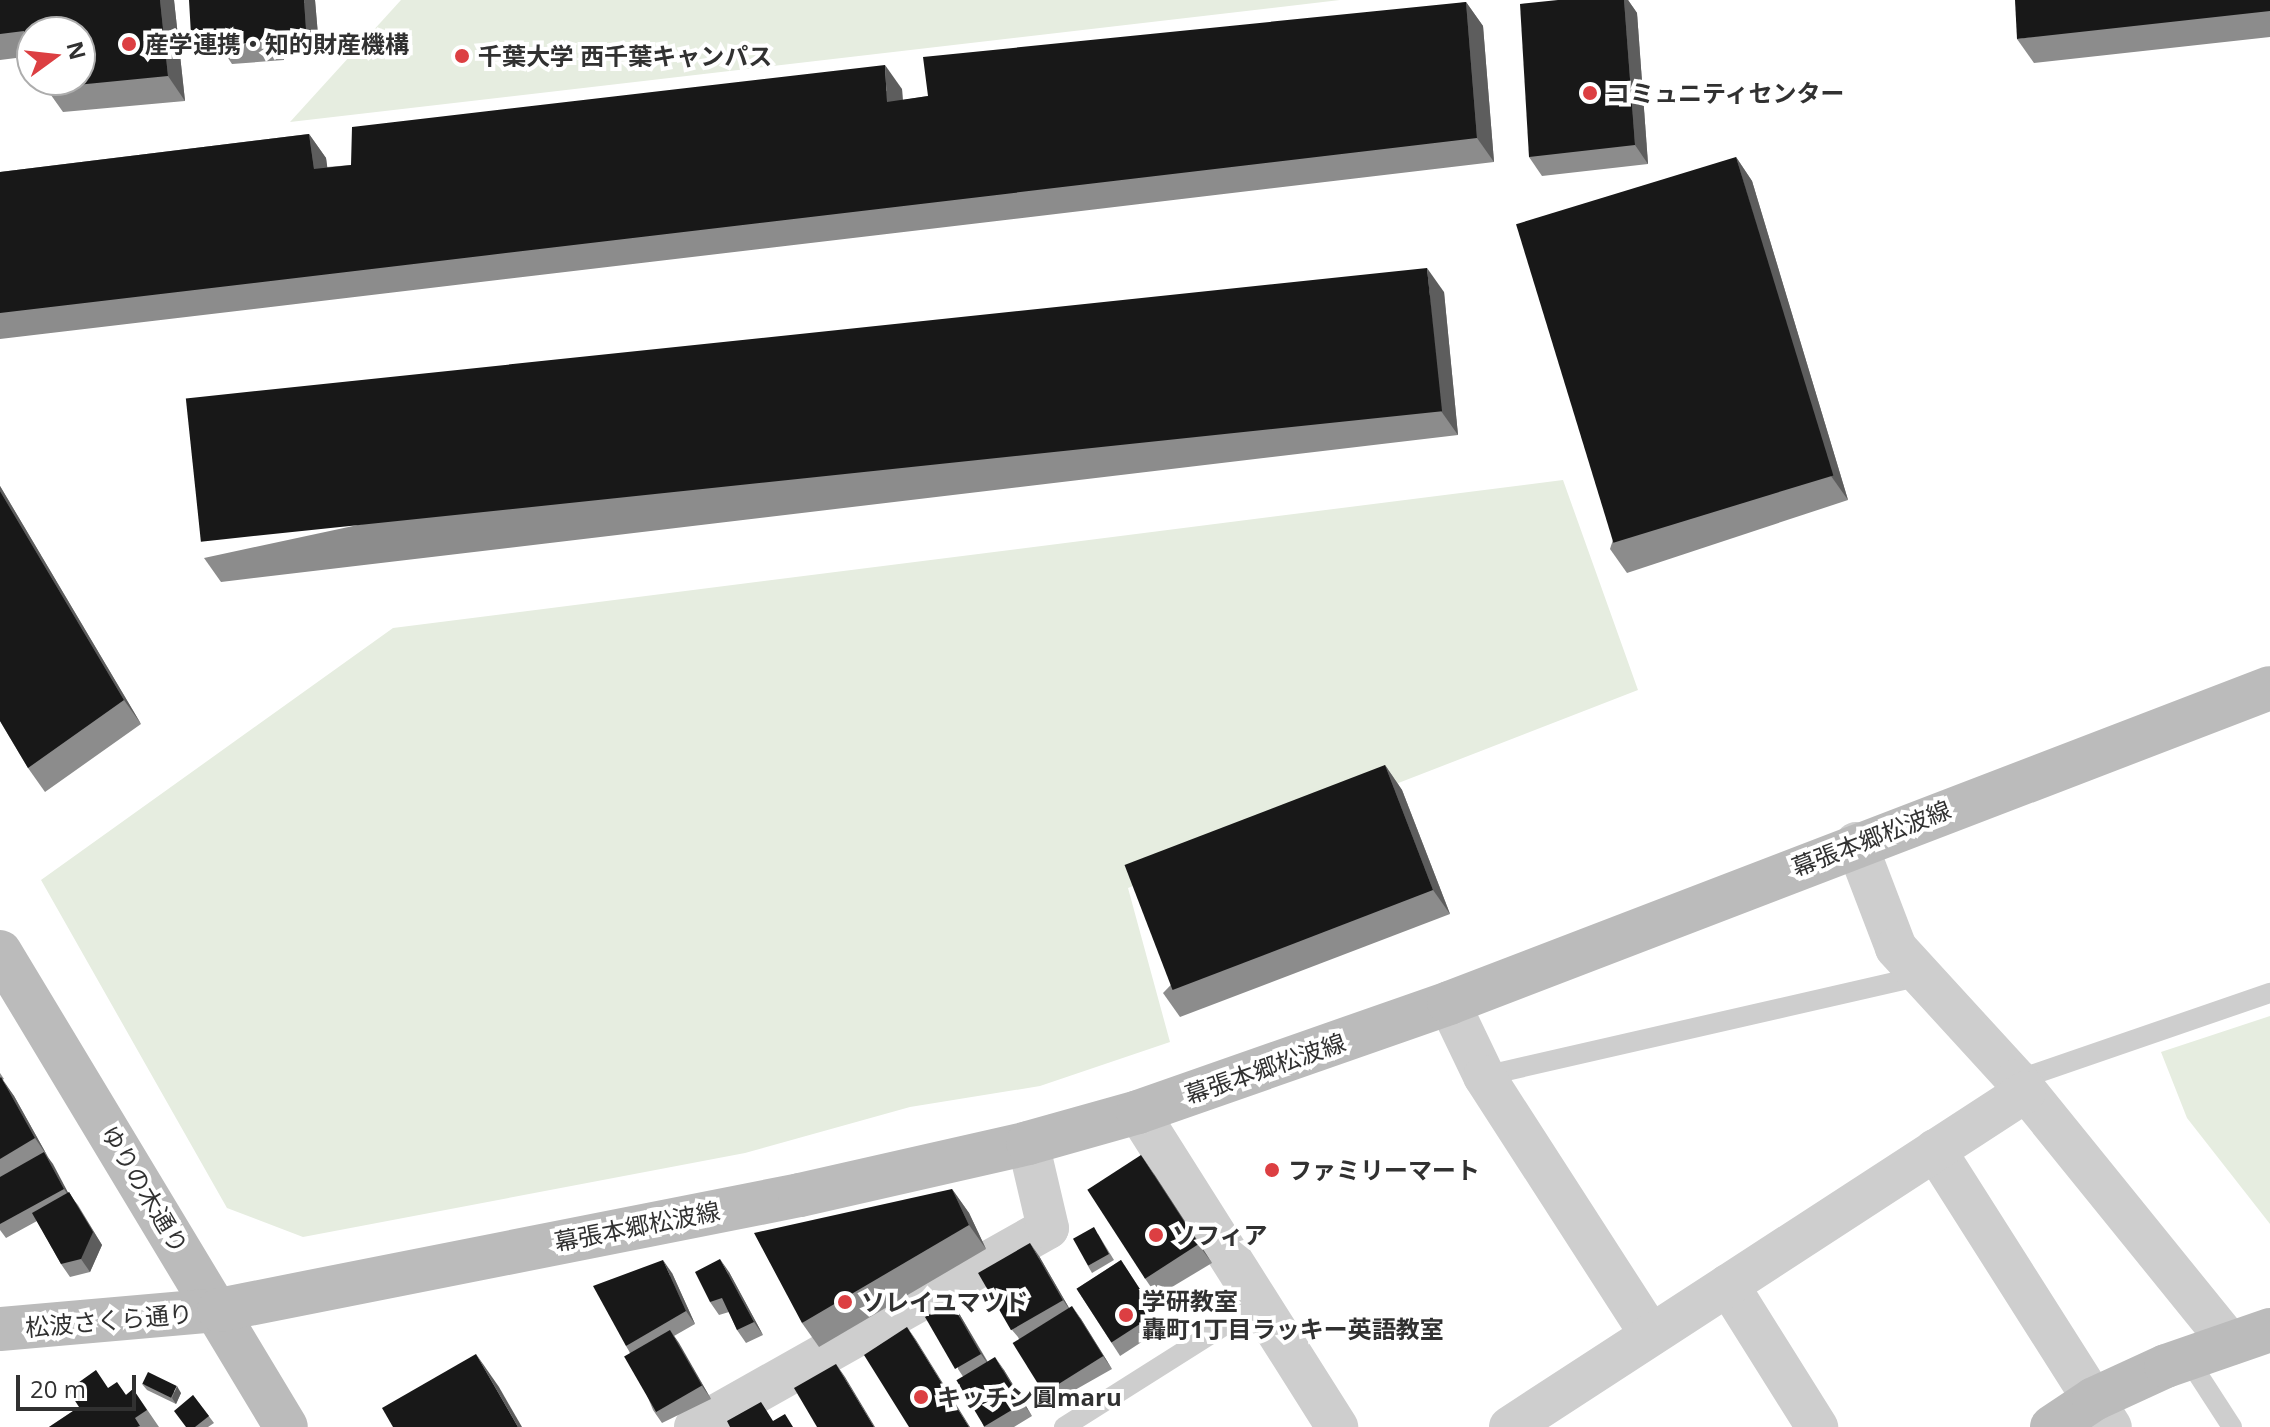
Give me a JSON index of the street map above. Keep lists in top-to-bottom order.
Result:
{
  "streets": {
    "street": ["幕張本郷松波線", "ゆりの木通り", "松波さくら通り"]
  },
  "crossings": [
    ["幕張本郷松波線", "ゆりの木通り"],
    ["幕張本郷松波線", "松波さくら通り"],
    ["ゆりの木通り", "松波さくら通り"]
  ],
  "places": [
    "産学連携・知的財産機構",
    "千葉大学 西千葉キャンパス",
    "コミュニティセンター",
    "ファミリーマート",
    "ソフィア",
    "ソレイユマツド",
    "学研教室 轟町1丁目ラッキー英語教室",
    "キッチン圓maru"
  ],
  "scale_bar": "20 m",
  "north": "right"
}
